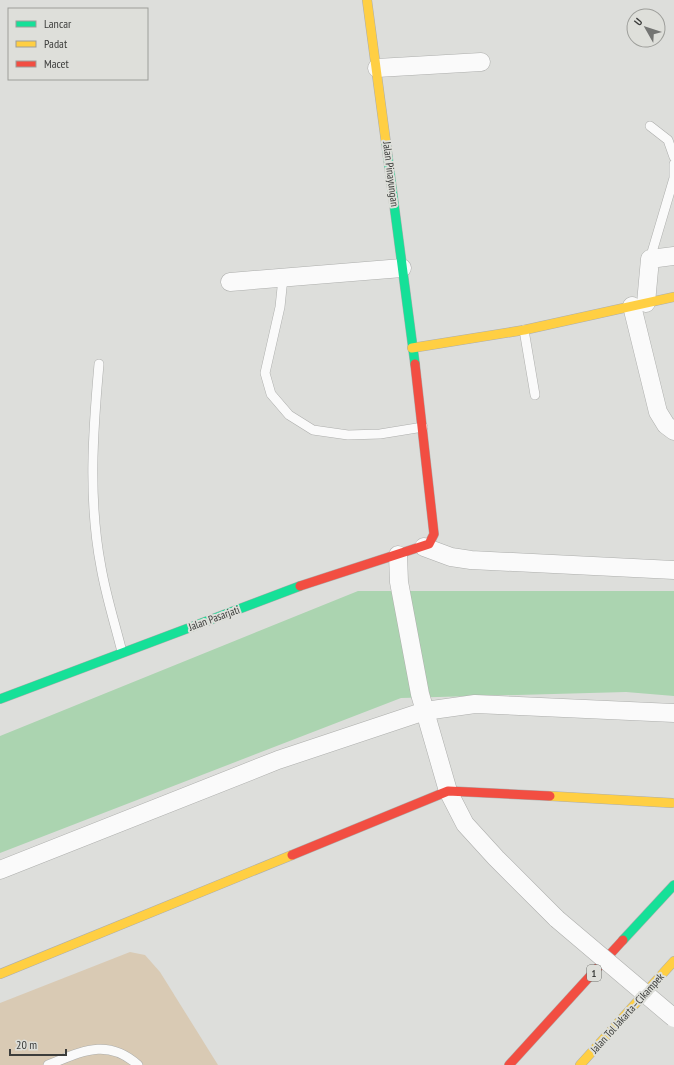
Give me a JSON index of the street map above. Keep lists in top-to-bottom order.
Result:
{
  "streets": {
    "main road": [
      "Jalan Pinayungan",
      "Jalan Pasarjati",
      "1",
      "Jalan Tol Jakarta–Cikampek"
    ]
  },
  "crossings": [
    ["Jalan Pinayungan", "Jalan Pasarjati"]
  ],
  "legend": ["Lancar", "Padat", "Macet"],
  "scale_bar": "20 m",
  "north": "top left"
}
